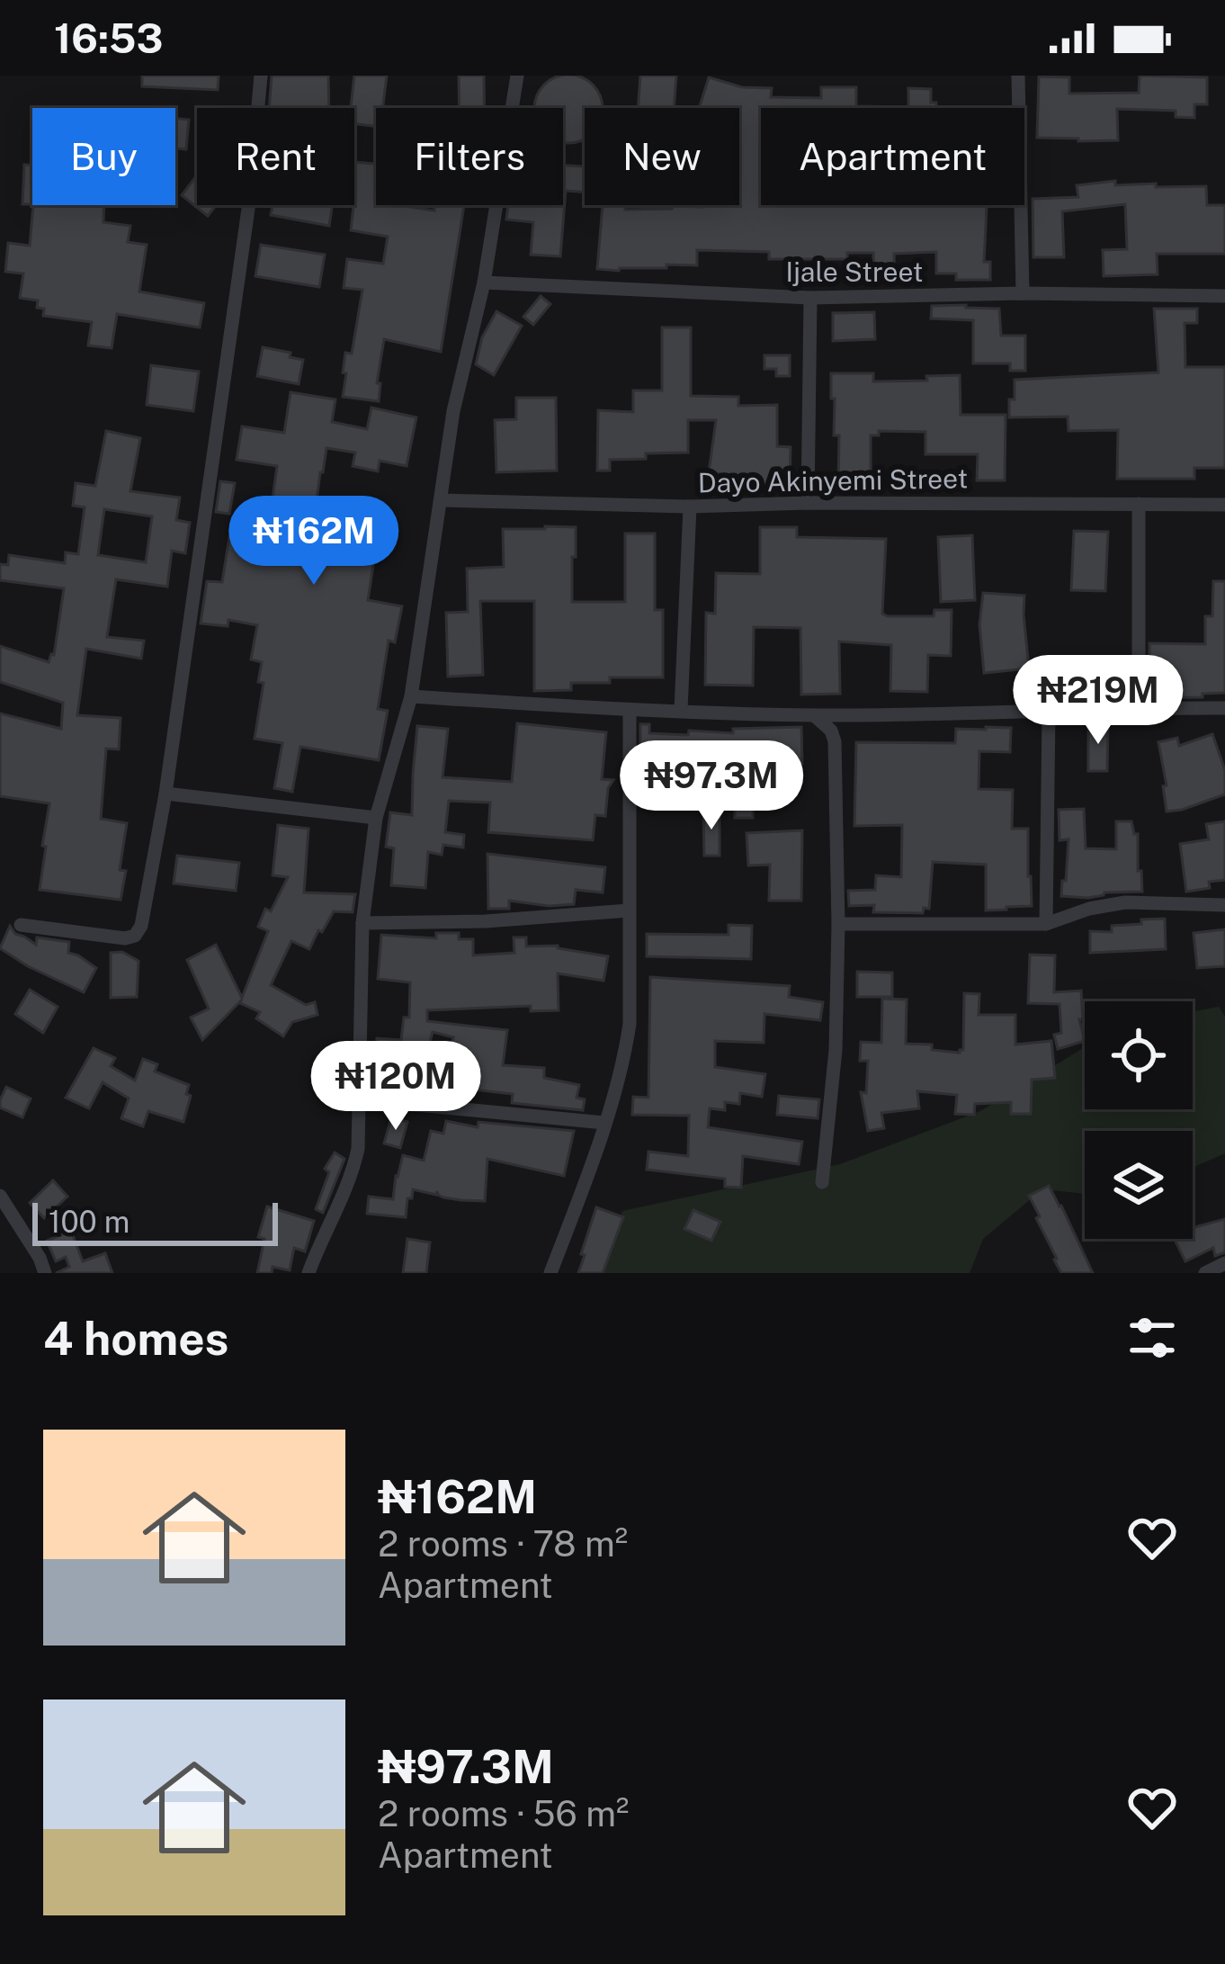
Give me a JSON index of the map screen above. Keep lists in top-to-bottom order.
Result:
{
  "streets": {
    "street": ["Ijale Street", "Dayo Akinyemi Street"]
  },
  "scale_bar": "100 m",
  "page": {
    "status": "16:53",
    "chip": [
      "Buy",
      "Rent",
      "Filters",
      "New",
      "Apartment"
    ],
    "price": [
      "₦162M",
      "₦219M",
      "₦97.3M",
      "₦120M"
    ],
    "scale": "100 m",
    "heading": "4 homes",
    "list": [
      {
        "name": "₦162M",
        "note": "2 rooms · 78 m² · Apartment"
      },
      {
        "name": "₦97.3M",
        "note": "2 rooms · 56 m² · Apartment"
      }
    ]
  }
}
